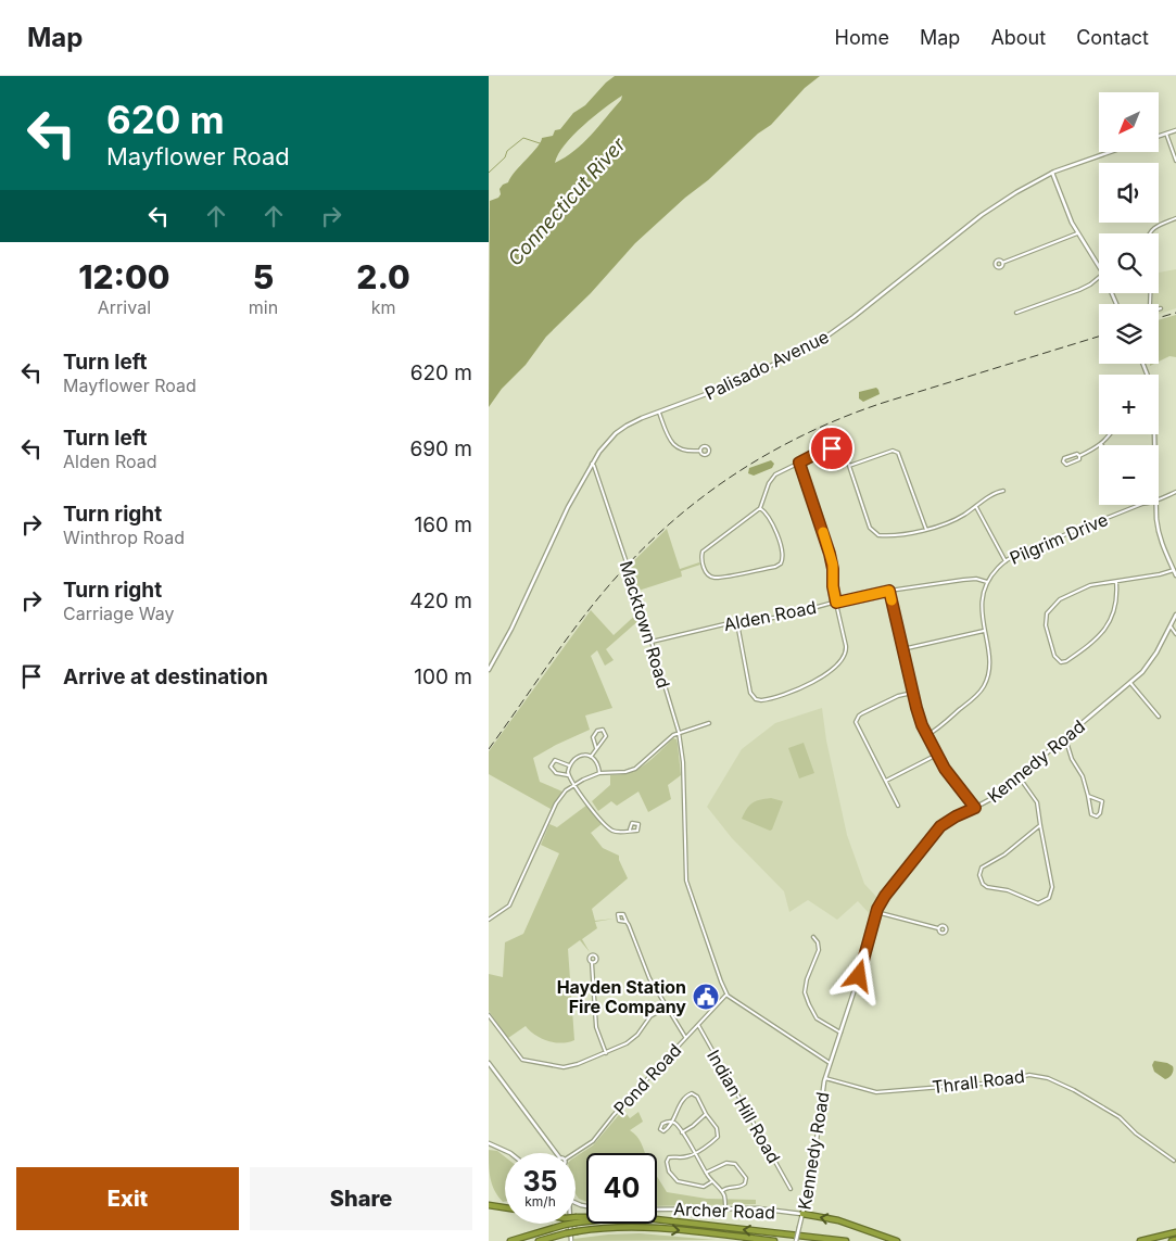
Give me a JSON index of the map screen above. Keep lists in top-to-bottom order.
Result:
{
  "streets": {
    "street": [
      "Palisado Avenue",
      "Pilgrim Drive",
      "Alden Road",
      "Macktown Road",
      "Kennedy Road",
      "Pond Road",
      "Thrall Road",
      "Indian Hill Road",
      "Archer Road"
    ]
  },
  "crossings": [
    ["Palisado Avenue", "Macktown Road"],
    ["Pilgrim Drive", "Alden Road"],
    ["Alden Road", "Macktown Road"],
    ["Macktown Road", "Pond Road"],
    ["Kennedy Road", "Thrall Road"],
    ["Kennedy Road", "Archer Road"],
    ["Pond Road", "Indian Hill Road"]
  ],
  "water": ["Connecticut River"],
  "places": {
    "public building": ["Hayden Station Fire Company"]
  },
  "north": "bottom left",
  "page": {
    "header": "Map",
    "nav": [
      "Home",
      "Map",
      "About",
      "Contact"
    ],
    "turn": ["620 m", "Mayflower Road"],
    "map_buttons": ["+", "−"],
    "eta": [
      "12:00",
      "Arrival",
      "5",
      "min",
      "2.0",
      "km"
    ],
    "list": [
      {
        "name": "Turn left",
        "note": "Mayflower Road",
        "value": "620 m"
      },
      {
        "name": "Turn left",
        "note": "Alden Road",
        "value": "690 m"
      },
      {
        "name": "Turn right",
        "note": "Winthrop Road",
        "value": "160 m"
      },
      {
        "name": "Turn right",
        "note": "Carriage Way",
        "value": "420 m"
      },
      {
        "name": "Arrive at destination",
        "value": "100 m"
      }
    ],
    "speed": "35 km/h",
    "limit": "40",
    "buttons": ["Exit", "Share"]
  }
}
